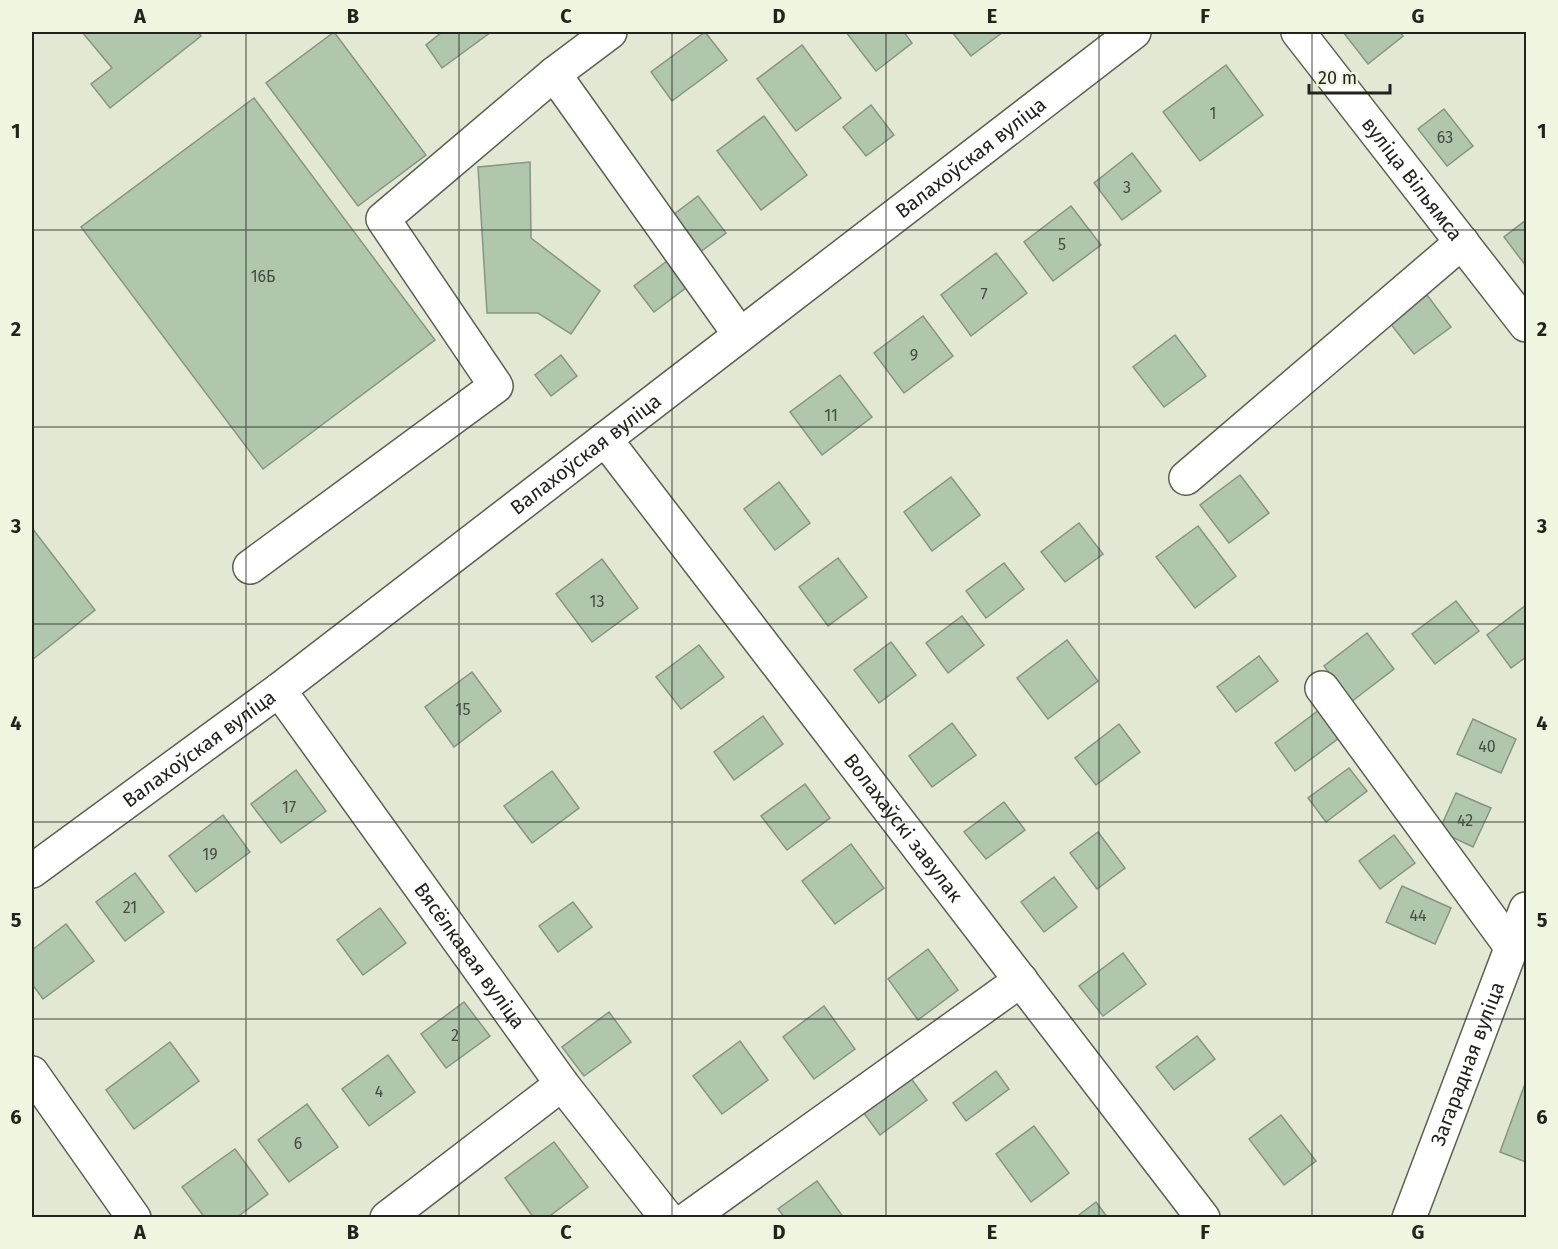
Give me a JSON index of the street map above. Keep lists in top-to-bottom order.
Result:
{
  "streets": {
    "street": [
      "Валахоўская вуліца",
      "вуліца Вільямса",
      "Волахаўскі завулак",
      "Вясёлкавая вуліца",
      "Загарадная вуліца"
    ]
  },
  "crossings": [
    ["Валахоўская вуліца", "Волахаўскі завулак"],
    ["Валахоўская вуліца", "Вясёлкавая вуліца"]
  ],
  "house_numbers": [
    "1",
    "63",
    "3",
    "5",
    "16Б",
    "7",
    "9",
    "11",
    "13",
    "15",
    "40",
    "17",
    "42",
    "19",
    "21",
    "44",
    "2",
    "4",
    "6"
  ],
  "scale_bar": "20 m",
  "grid": {
    "columns": [
      "A",
      "B",
      "C",
      "D",
      "E",
      "F",
      "G"
    ],
    "rows": [
      "1",
      "2",
      "3",
      "4",
      "5",
      "6"
    ]
  }
}
